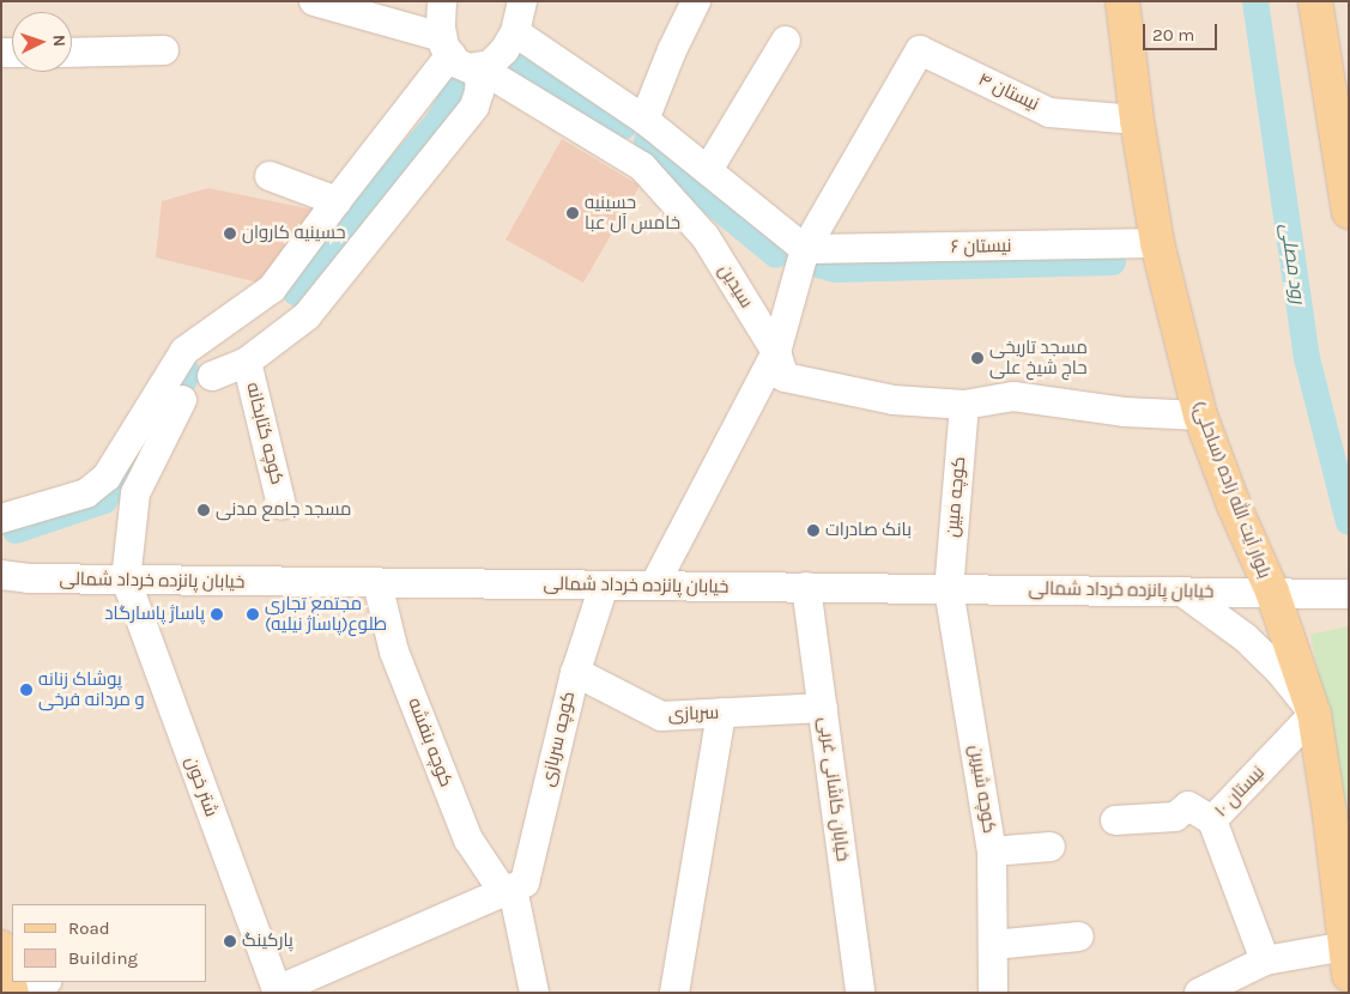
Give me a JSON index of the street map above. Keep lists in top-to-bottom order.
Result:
{
  "streets": {
    "main road": ["بلوار آیت الله زاده (ساحلی)"],
    "street": [
      "نیستان ۴",
      "نیستان ۶",
      "سیدین",
      "کوچه کتابخانه",
      "کوچه مبین",
      "خیابان پانزده خرداد شمالی",
      "سربازی",
      "کوچه سربازی",
      "کوچه بنفشه",
      "شتر خون",
      "خیابان کاشانی غربی",
      "کوچه شیرین",
      "نیستان ۱۰"
    ]
  },
  "crossings": [
    ["نیستان ۴", "نیستان ۶"],
    ["نیستان ۴", "بلوار آیت الله زاده (ساحلی)"],
    ["نیستان ۶", "بلوار آیت الله زاده (ساحلی)"],
    ["سیدین", "کوچه مبین"],
    ["بلوار آیت الله زاده (ساحلی)", "خیابان پانزده خرداد شمالی"],
    ["بلوار آیت الله زاده (ساحلی)", "نیستان ۱۰"],
    ["کوچه مبین", "خیابان پانزده خرداد شمالی"],
    ["کوچه مبین", "کوچه شیرین"],
    ["خیابان پانزده خرداد شمالی", "کوچه سربازی"],
    ["خیابان پانزده خرداد شمالی", "کوچه بنفشه"],
    ["خیابان پانزده خرداد شمالی", "شتر خون"],
    ["خیابان پانزده خرداد شمالی", "خیابان کاشانی غربی"],
    ["خیابان پانزده خرداد شمالی", "کوچه شیرین"],
    ["سربازی", "کوچه سربازی"],
    ["سربازی", "خیابان کاشانی غربی"],
    ["کوچه سربازی", "کوچه بنفشه"]
  ],
  "water": ["رود مصلی"],
  "places": [
    "حسینیه خامس آل عبا",
    "حسینیه کاروان",
    "مسجد تاریخی حاج شیخ علی",
    "مسجد جامع مدنی",
    "بانک صادرات",
    "پاساژ پاسارگاد",
    "مجتمع تجاری طلوع(پاساژ نیلیه)",
    "پوشاک زنانه و مردانه فرخی",
    "پارکینگ"
  ],
  "legend": ["Road", "Building"],
  "scale_bar": "20 m",
  "north": "right"
}
